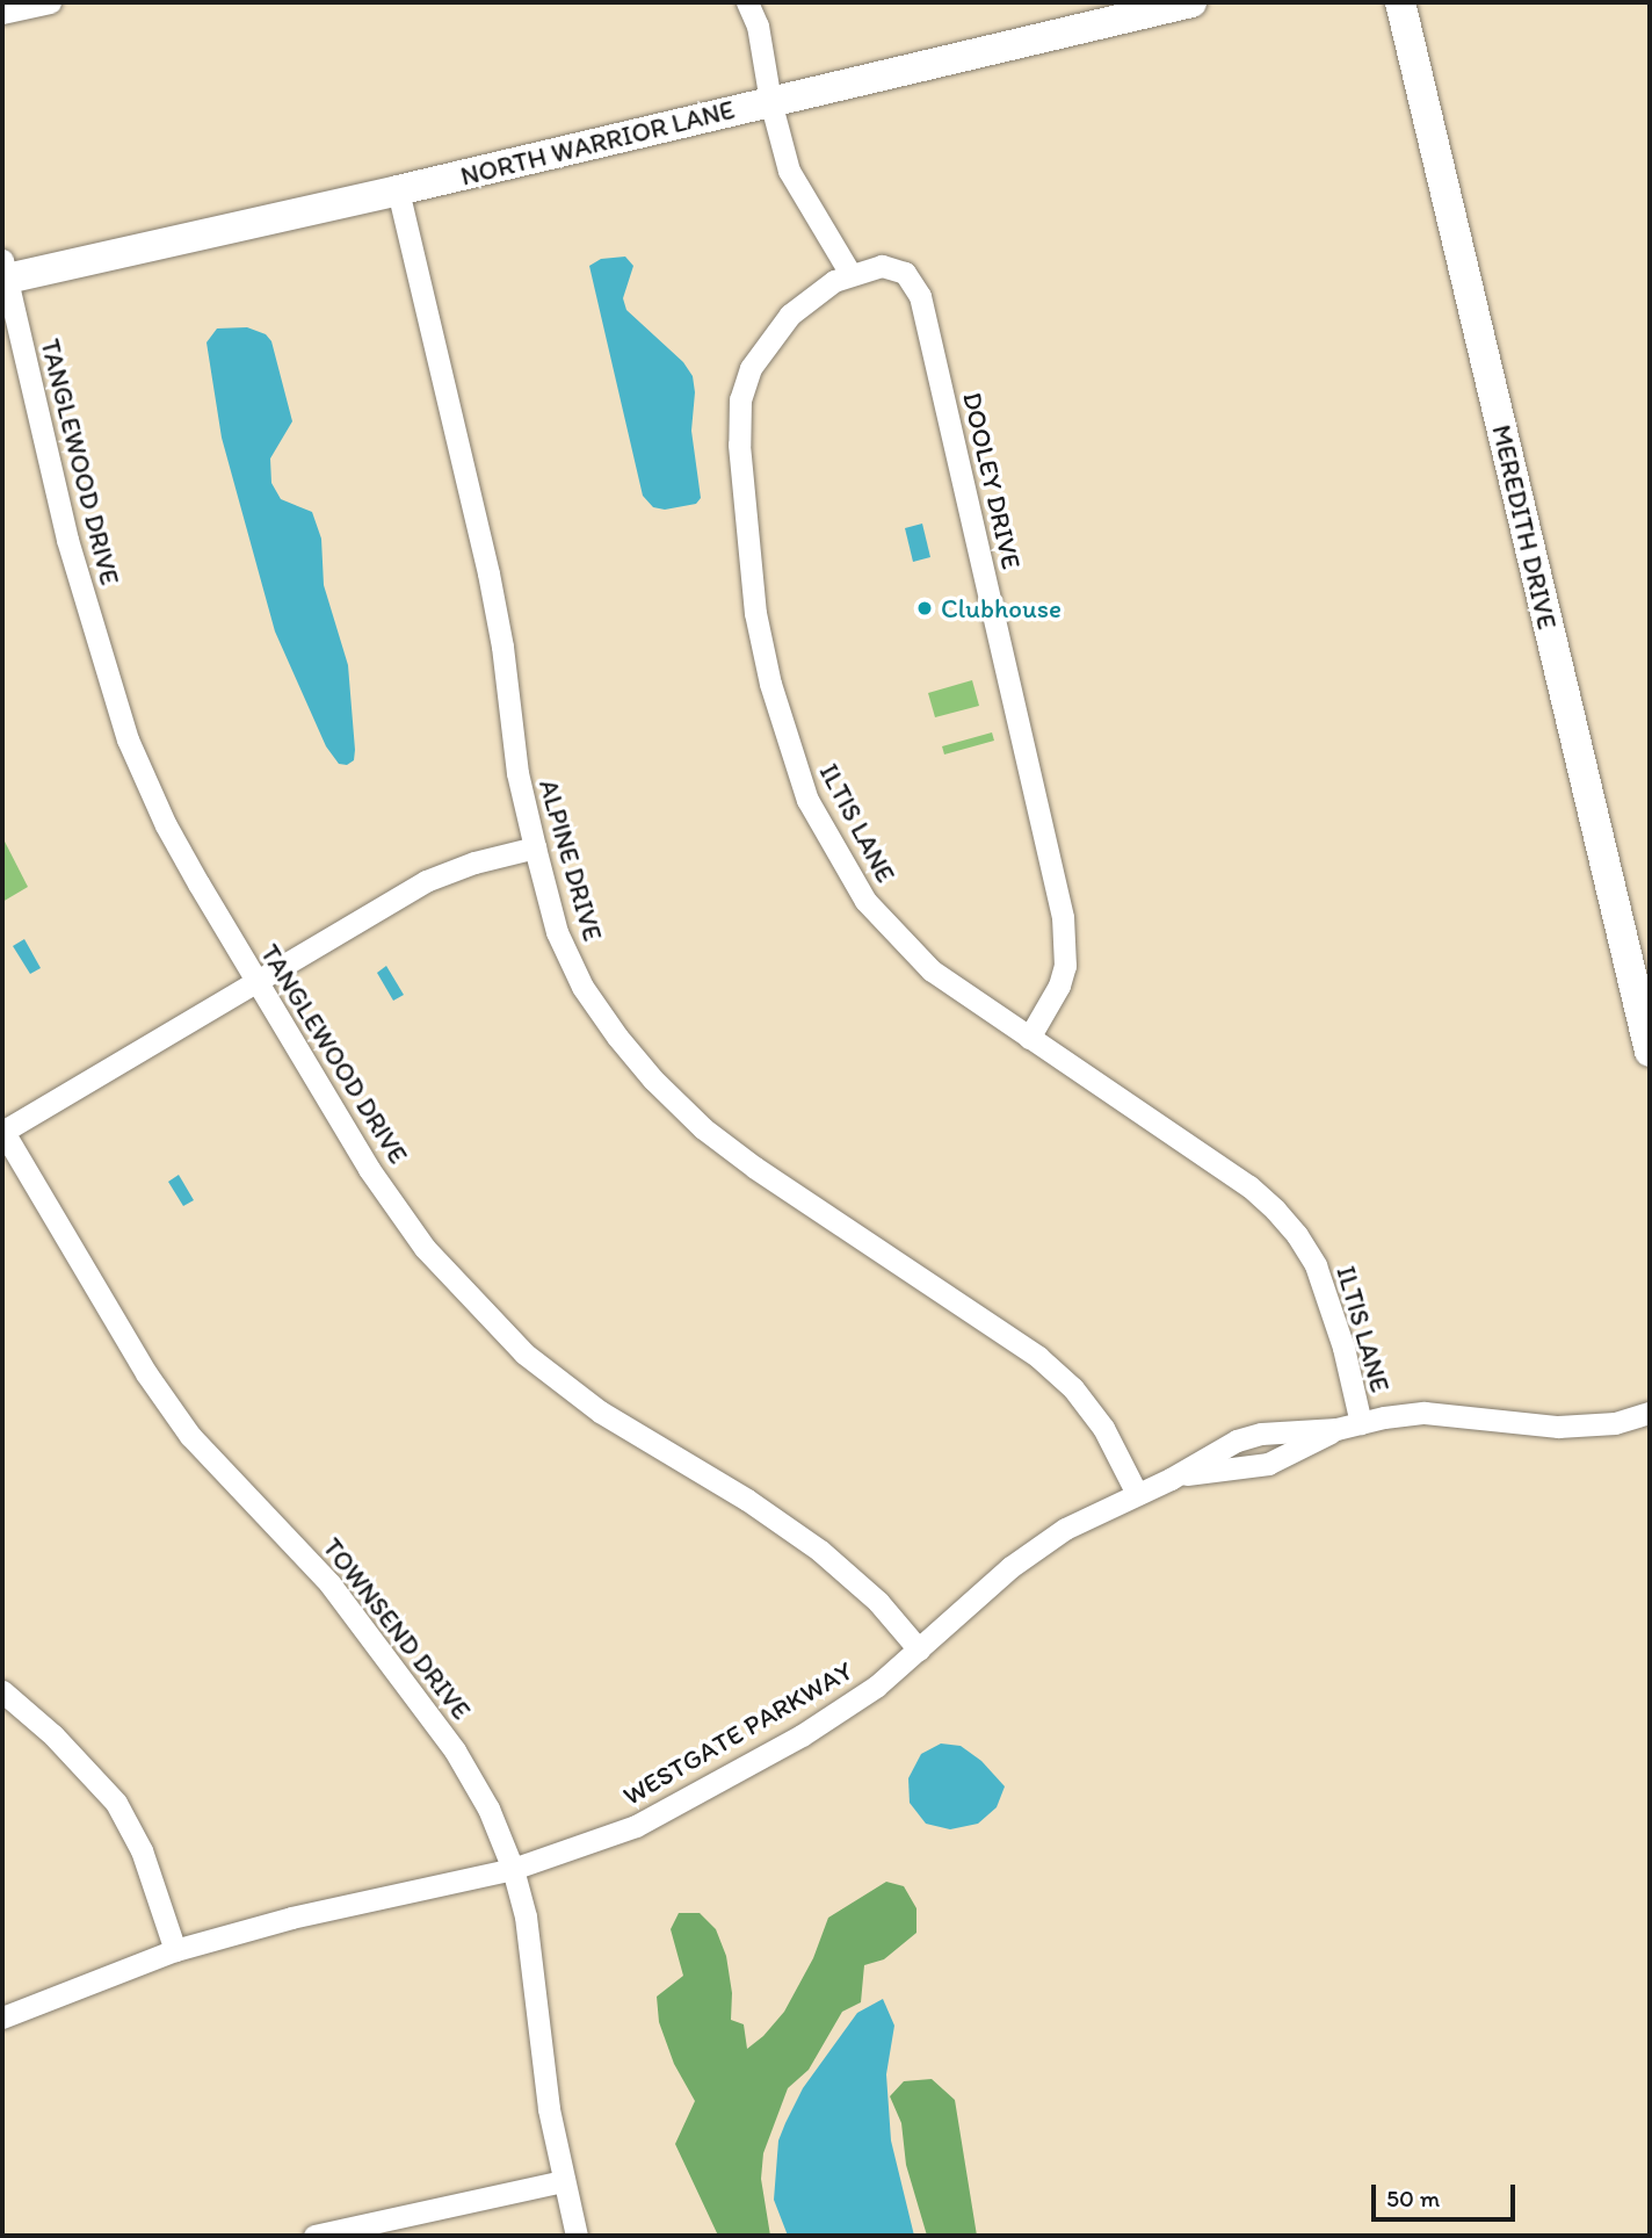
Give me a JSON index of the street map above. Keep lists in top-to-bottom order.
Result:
{
  "streets": {
    "street": [
      "NORTH WARRIOR LANE",
      "TANGLEWOOD DRIVE",
      "DOOLEY DRIVE",
      "MEREDITH DRIVE",
      "ILTIS LANE",
      "ALPINE DRIVE",
      "TOWNSEND DRIVE",
      "WESTGATE PARKWAY"
    ]
  },
  "crossings": [
    ["NORTH WARRIOR LANE", "TANGLEWOOD DRIVE"],
    ["NORTH WARRIOR LANE", "ALPINE DRIVE"],
    ["TANGLEWOOD DRIVE", "WESTGATE PARKWAY"],
    ["DOOLEY DRIVE", "ILTIS LANE"],
    ["ILTIS LANE", "WESTGATE PARKWAY"],
    ["ALPINE DRIVE", "WESTGATE PARKWAY"],
    ["TOWNSEND DRIVE", "WESTGATE PARKWAY"]
  ],
  "places": ["Clubhouse"],
  "scale_bar": "50 m"
}
